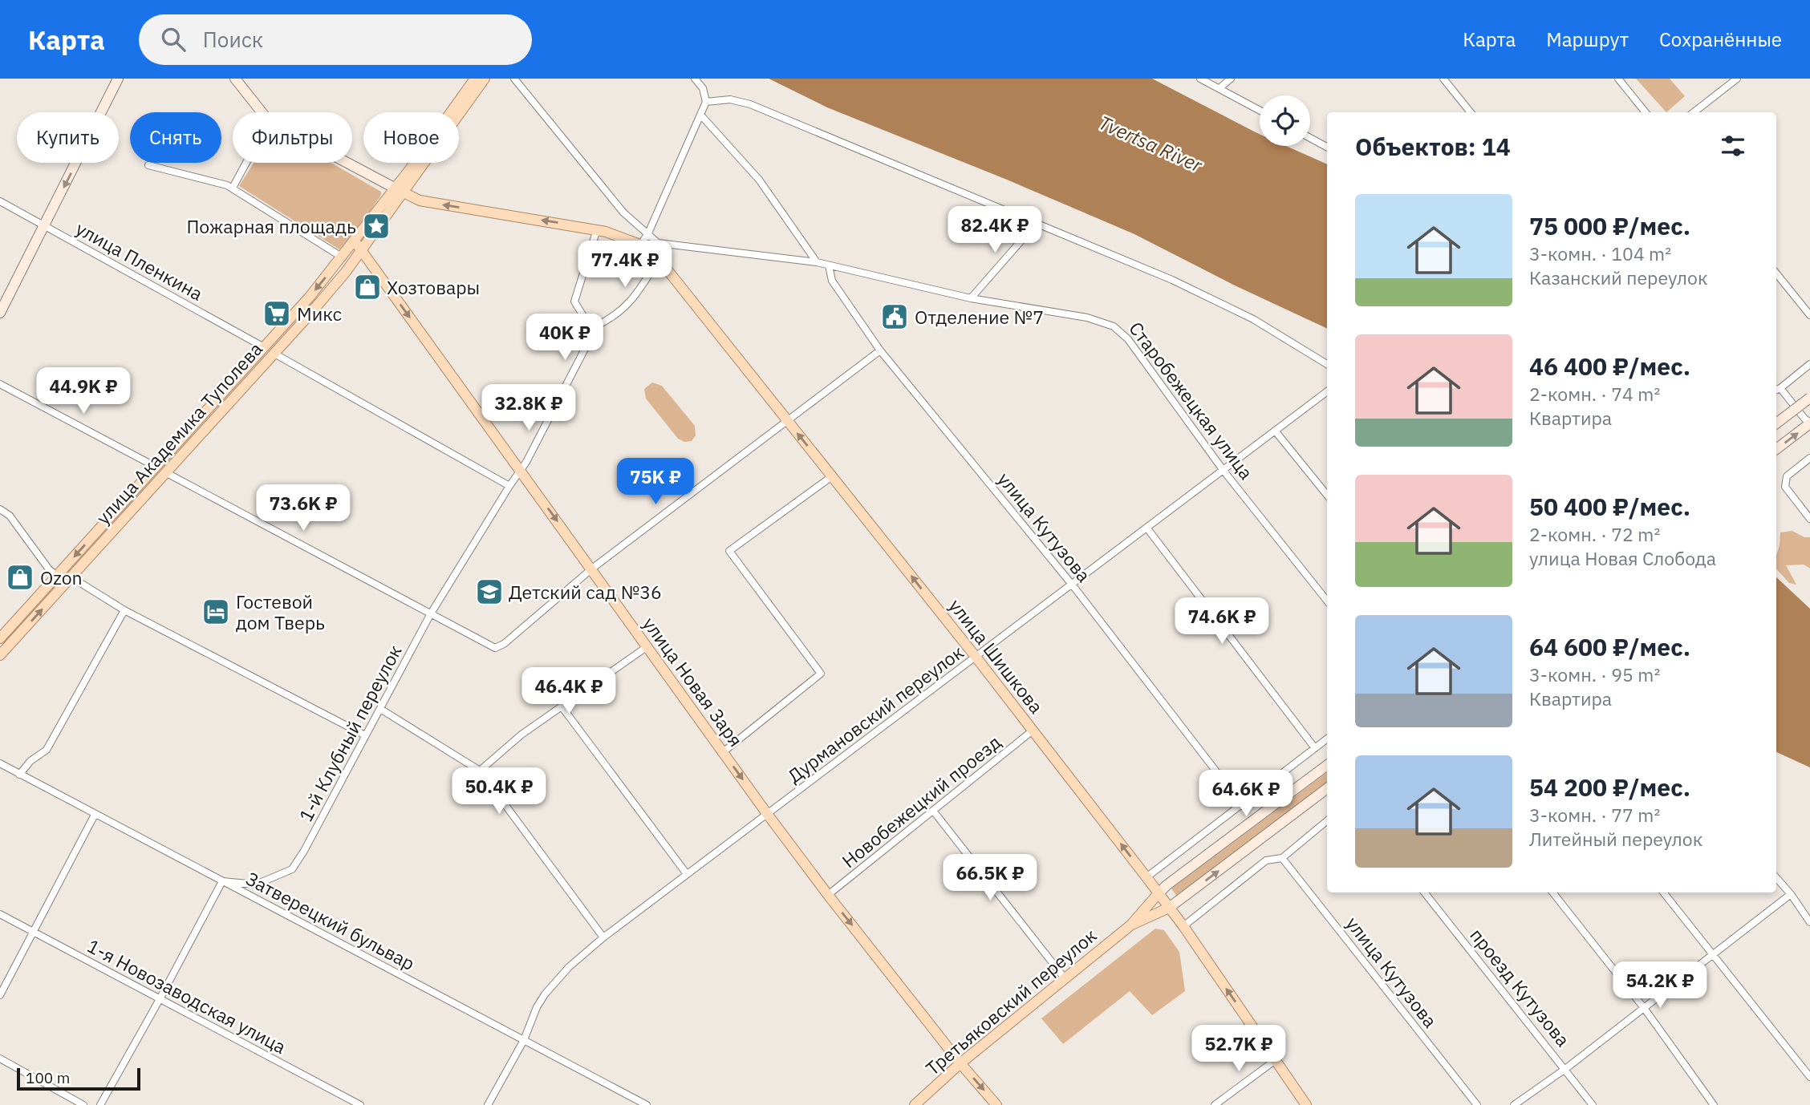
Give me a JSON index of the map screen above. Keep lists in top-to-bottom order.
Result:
{
  "streets": {
    "main road": [
      "улица Академика Туполева",
      "улица Шишкова",
      "улица Новая Заря",
      "Третьяковский переулок"
    ],
    "street": [
      "улица Пленкина",
      "Старобежецкая улица",
      "улица Кутузова",
      "Дурмановский переулок",
      "1-й Клубный переулок",
      "Новобежецкий проезд",
      "Затверецкий бульвар",
      "проезд Кутузова",
      "1-я Новозаводская улица"
    ]
  },
  "crossings": [
    ["улица Пленкина", "улица Академика Туполева"],
    ["Старобежецкая улица", "улица Кутузова"],
    ["Старобежецкая улица", "улица Шишкова"],
    ["Старобежецкая улица", "Дурмановский переулок"],
    ["улица Академика Туполева", "улица Новая Заря"],
    ["улица Кутузова", "Дурмановский переулок"],
    ["улица Шишкова", "Дурмановский переулок"],
    ["улица Шишкова", "Новобежецкий проезд"],
    ["улица Шишкова", "Третьяковский переулок"],
    ["улица Новая Заря", "Дурмановский переулок"],
    ["улица Новая Заря", "1-й Клубный переулок"],
    ["улица Новая Заря", "Новобежецкий проезд"],
    ["улица Новая Заря", "Третьяковский переулок"],
    ["Дурмановский переулок", "Затверецкий бульвар"],
    ["1-й Клубный переулок", "Затверецкий бульвар"]
  ],
  "one_way": ["улица Шишкова", "улица Новая Заря"],
  "water": ["Tvertsa River"],
  "places": {
    "place": ["Пожарная площадь"],
    "shop": ["Хозтовары", "Ozon"],
    "supermarket": ["Микс"],
    "public building": ["Отделение №7"],
    "school or university": ["Детский сад №36"],
    "hotel": ["Гостевой дом Тверь"]
  },
  "scale_bar": "100 m",
  "page": {
    "header": "Карта",
    "search": "Поиск",
    "nav": ["Карта", "Маршрут", "Сохранённые"],
    "chip": [
      "Купить",
      "Снять",
      "Фильтры",
      "Новое"
    ],
    "heading": "Объектов: 14",
    "list": [
      {
        "name": "75 000 ₽/мес.",
        "note": "3-комн. · 104 m² · Казанский переулок"
      },
      {
        "name": "46 400 ₽/мес.",
        "note": "2-комн. · 74 m² · Квартира"
      },
      {
        "name": "50 400 ₽/мес.",
        "note": "2-комн. · 72 m² · улица Новая Слобода"
      },
      {
        "name": "64 600 ₽/мес.",
        "note": "3-комн. · 95 m² · Квартира"
      },
      {
        "name": "54 200 ₽/мес.",
        "note": "3-комн. · 77 m² · Литейный переулок"
      }
    ],
    "price": [
      "82.4K ₽",
      "77.4K ₽",
      "40K ₽",
      "44.9K ₽",
      "32.8K ₽",
      "75K ₽",
      "73.6K ₽",
      "74.6K ₽",
      "46.4K ₽",
      "50.4K ₽",
      "64.6K ₽",
      "66.5K ₽",
      "54.2K ₽",
      "52.7K ₽"
    ],
    "scale": "100 m"
  }
}
